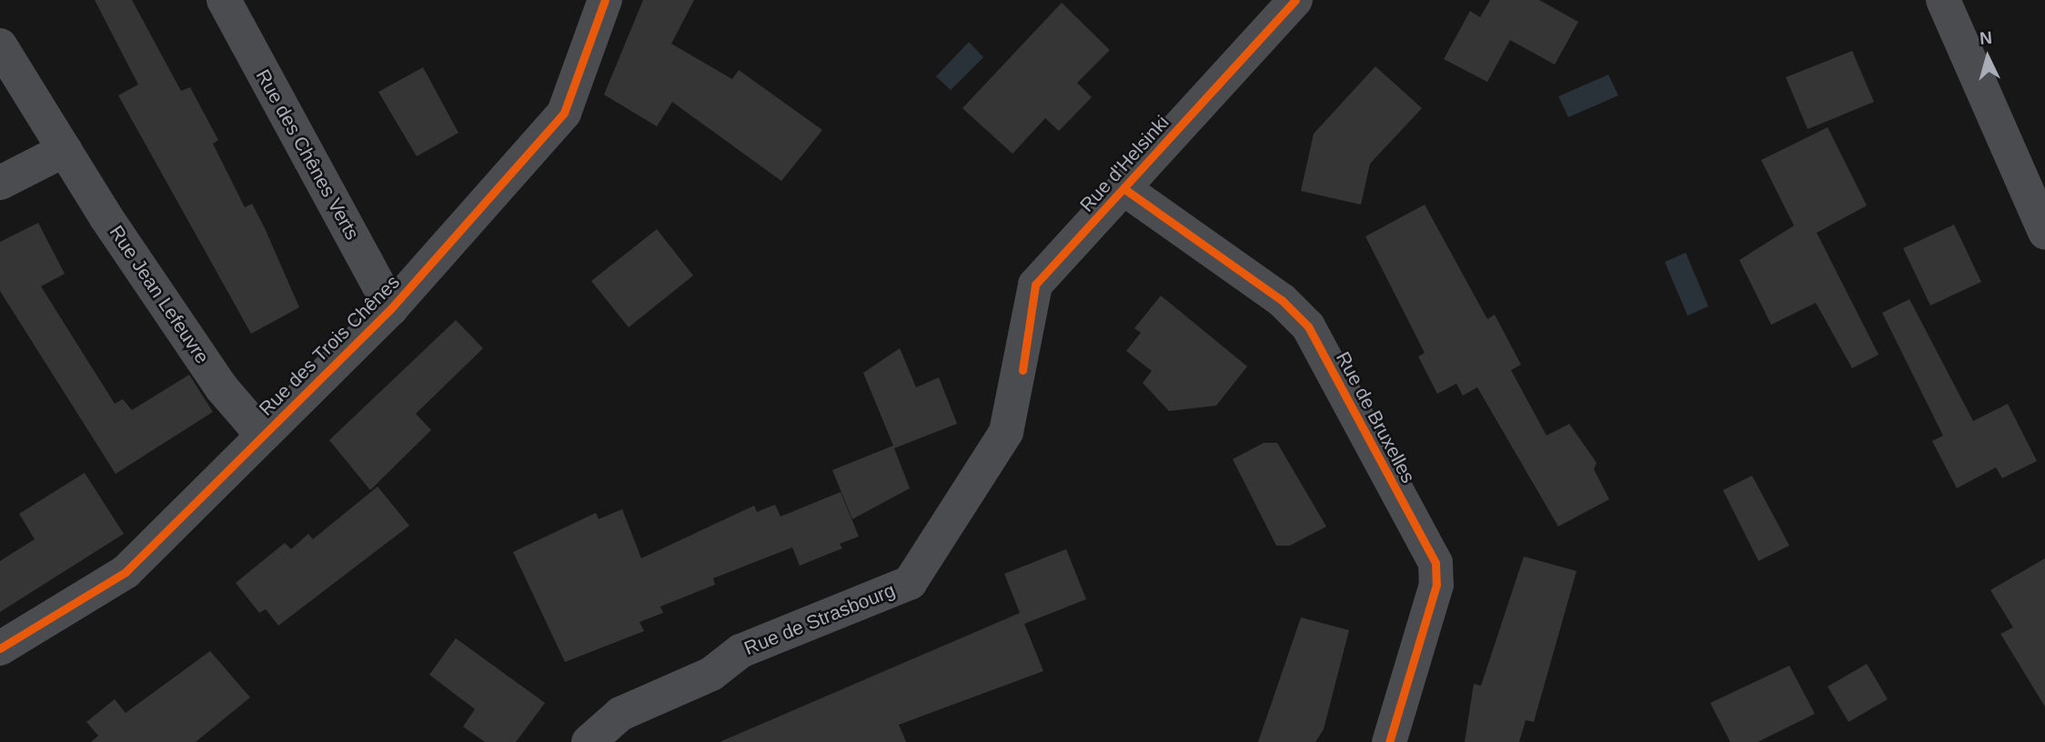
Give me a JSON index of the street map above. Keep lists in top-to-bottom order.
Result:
{
  "streets": {
    "street": [
      "Rue des Chênes Verts",
      "Rue d'Helsinki",
      "Rue Jean Lefeuvre",
      "Rue des Trois Chênes",
      "Rue de Bruxelles",
      "Rue de Strasbourg"
    ]
  },
  "crossings": [
    ["Rue des Chênes Verts", "Rue des Trois Chênes"],
    ["Rue d'Helsinki", "Rue de Bruxelles"],
    ["Rue d'Helsinki", "Rue de Strasbourg"],
    ["Rue Jean Lefeuvre", "Rue des Trois Chênes"]
  ],
  "north": "top"
}
